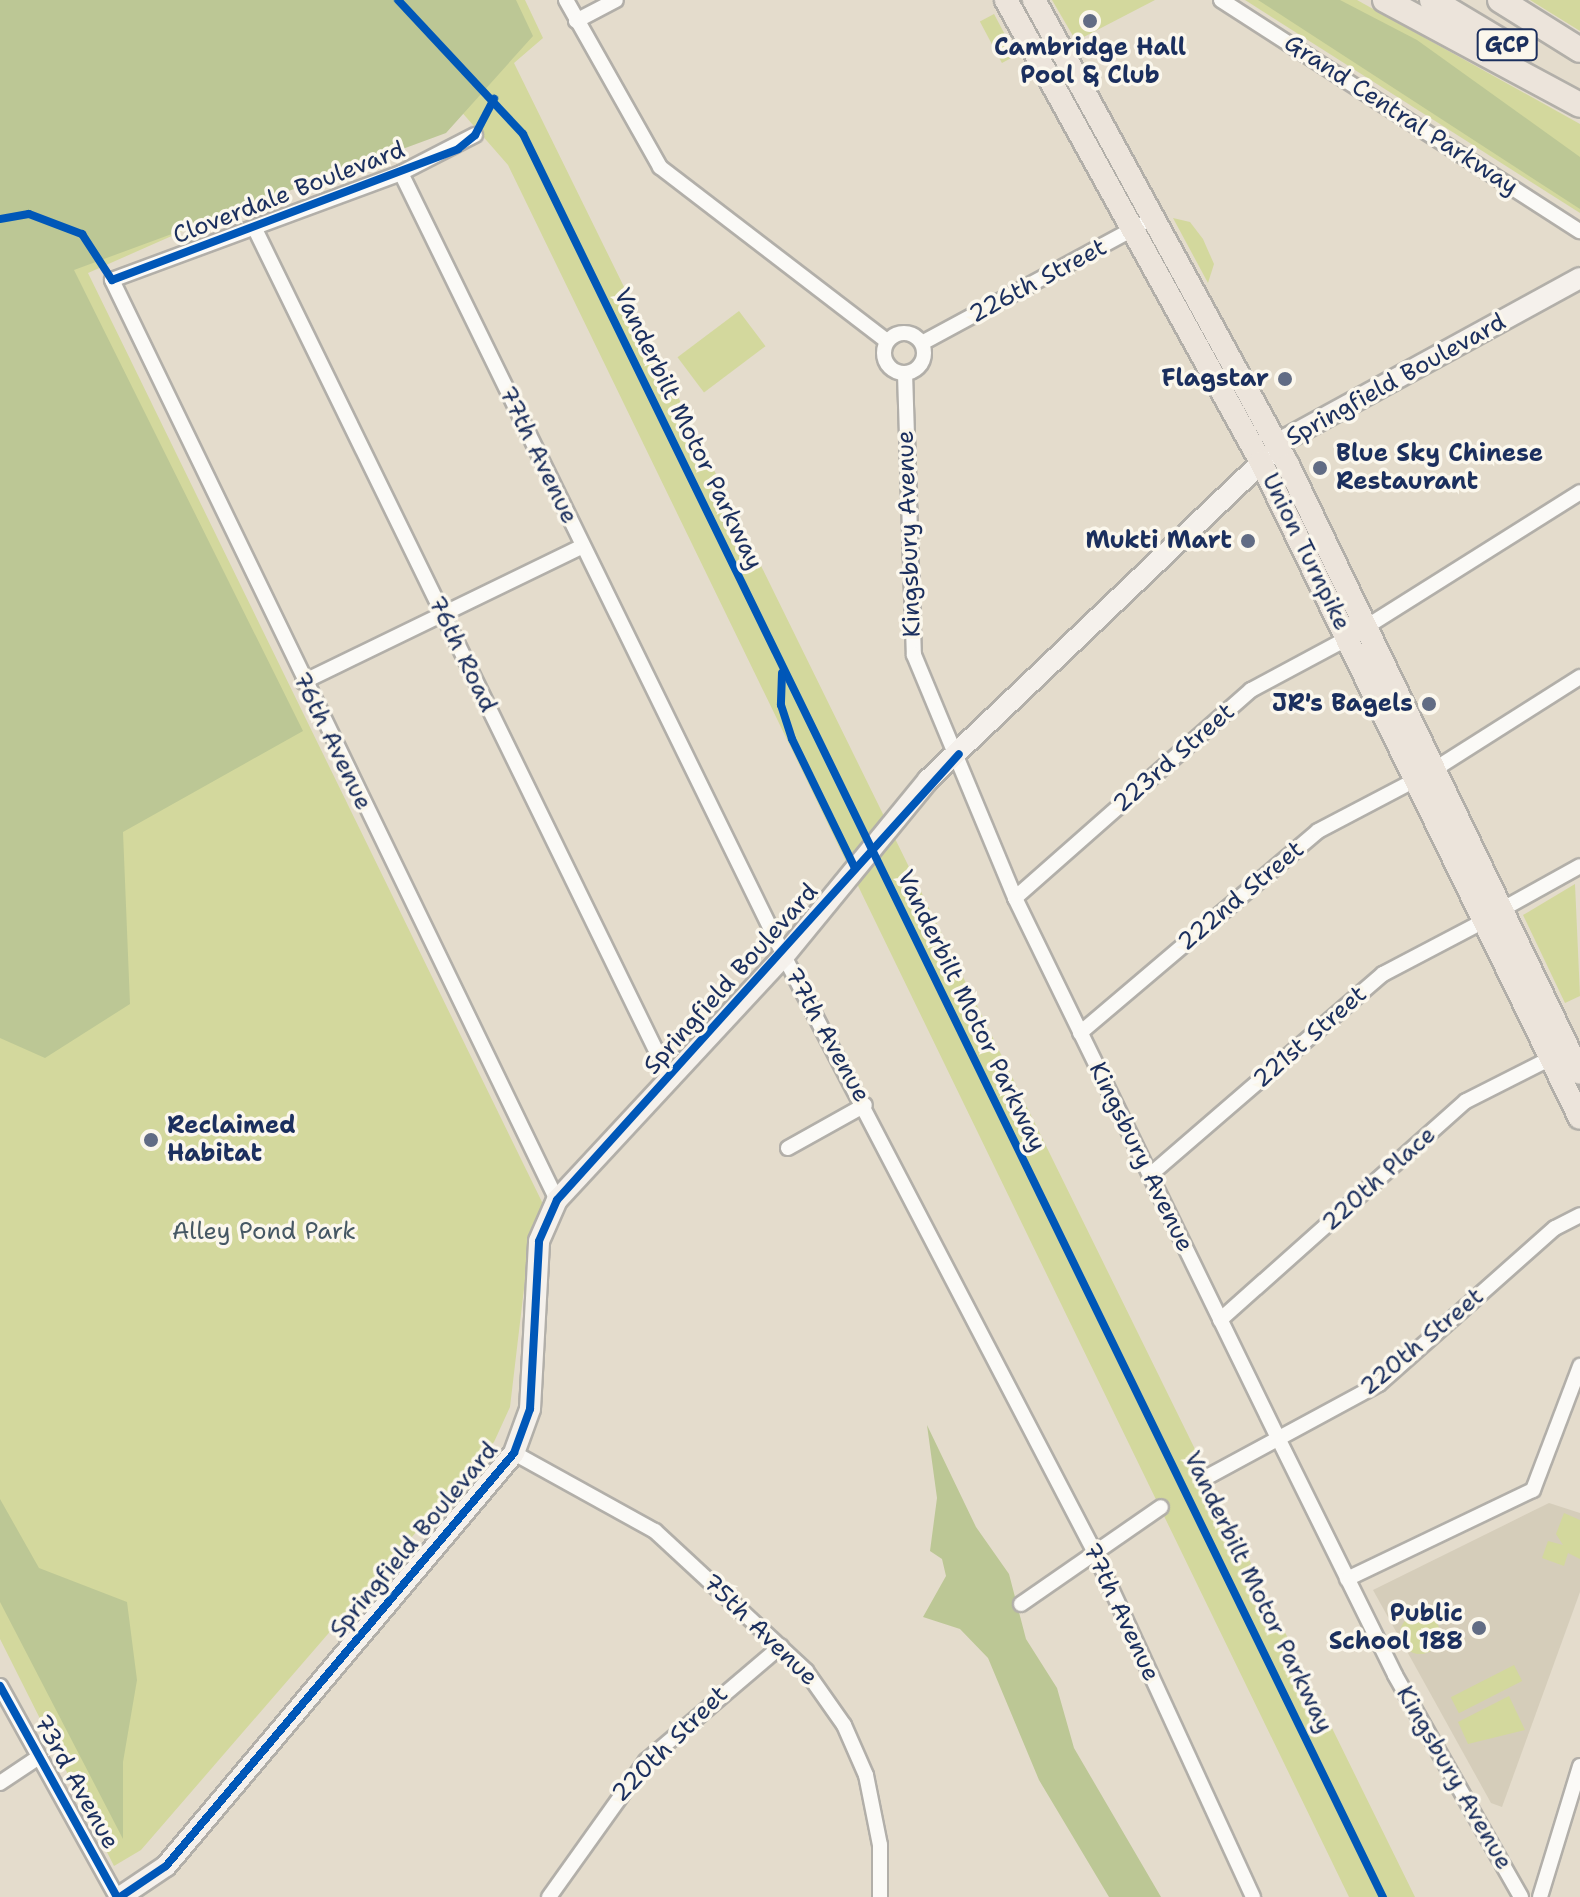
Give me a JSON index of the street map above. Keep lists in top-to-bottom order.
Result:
{
  "streets": {
    "highway": ["GCP"],
    "main road": ["Springfield Boulevard", "Union Turnpike"],
    "street": [
      "Grand Central Parkway",
      "Cloverdale Boulevard",
      "226th Street",
      "77th Avenue",
      "Kingsbury Avenue",
      "76th Road",
      "76th Avenue",
      "223rd Street",
      "222nd Street",
      "221st Street",
      "220th Place",
      "220th Street",
      "75th Avenue",
      "73rd Avenue"
    ],
    "cycle path": ["Vanderbilt Motor Parkway"]
  },
  "crossings": [
    ["Cloverdale Boulevard", "77th Avenue"],
    ["Cloverdale Boulevard", "76th Road"],
    ["Cloverdale Boulevard", "76th Avenue"],
    ["226th Street", "Kingsbury Avenue"],
    ["226th Street", "Union Turnpike"],
    ["Springfield Boulevard", "77th Avenue"],
    ["Springfield Boulevard", "Kingsbury Avenue"],
    ["Springfield Boulevard", "Union Turnpike"],
    ["Springfield Boulevard", "76th Road"],
    ["Springfield Boulevard", "76th Avenue"],
    ["Springfield Boulevard", "75th Avenue"],
    ["Springfield Boulevard", "73rd Avenue"],
    ["Kingsbury Avenue", "223rd Street"],
    ["Kingsbury Avenue", "222nd Street"],
    ["Kingsbury Avenue", "221st Street"],
    ["Kingsbury Avenue", "220th Place"],
    ["Kingsbury Avenue", "220th Street"],
    ["Union Turnpike", "223rd Street"],
    ["Union Turnpike", "222nd Street"],
    ["Union Turnpike", "221st Street"],
    ["Union Turnpike", "220th Place"],
    ["220th Street", "75th Avenue"]
  ],
  "parks": ["Alley Pond Park"],
  "places": [
    "Cambridge Hall Pool & Club",
    "Flagstar",
    "Blue Sky Chinese Restaurant",
    "Mukti Mart",
    "JR's Bagels",
    "Reclaimed Habitat",
    "Public School 188"
  ]
}
